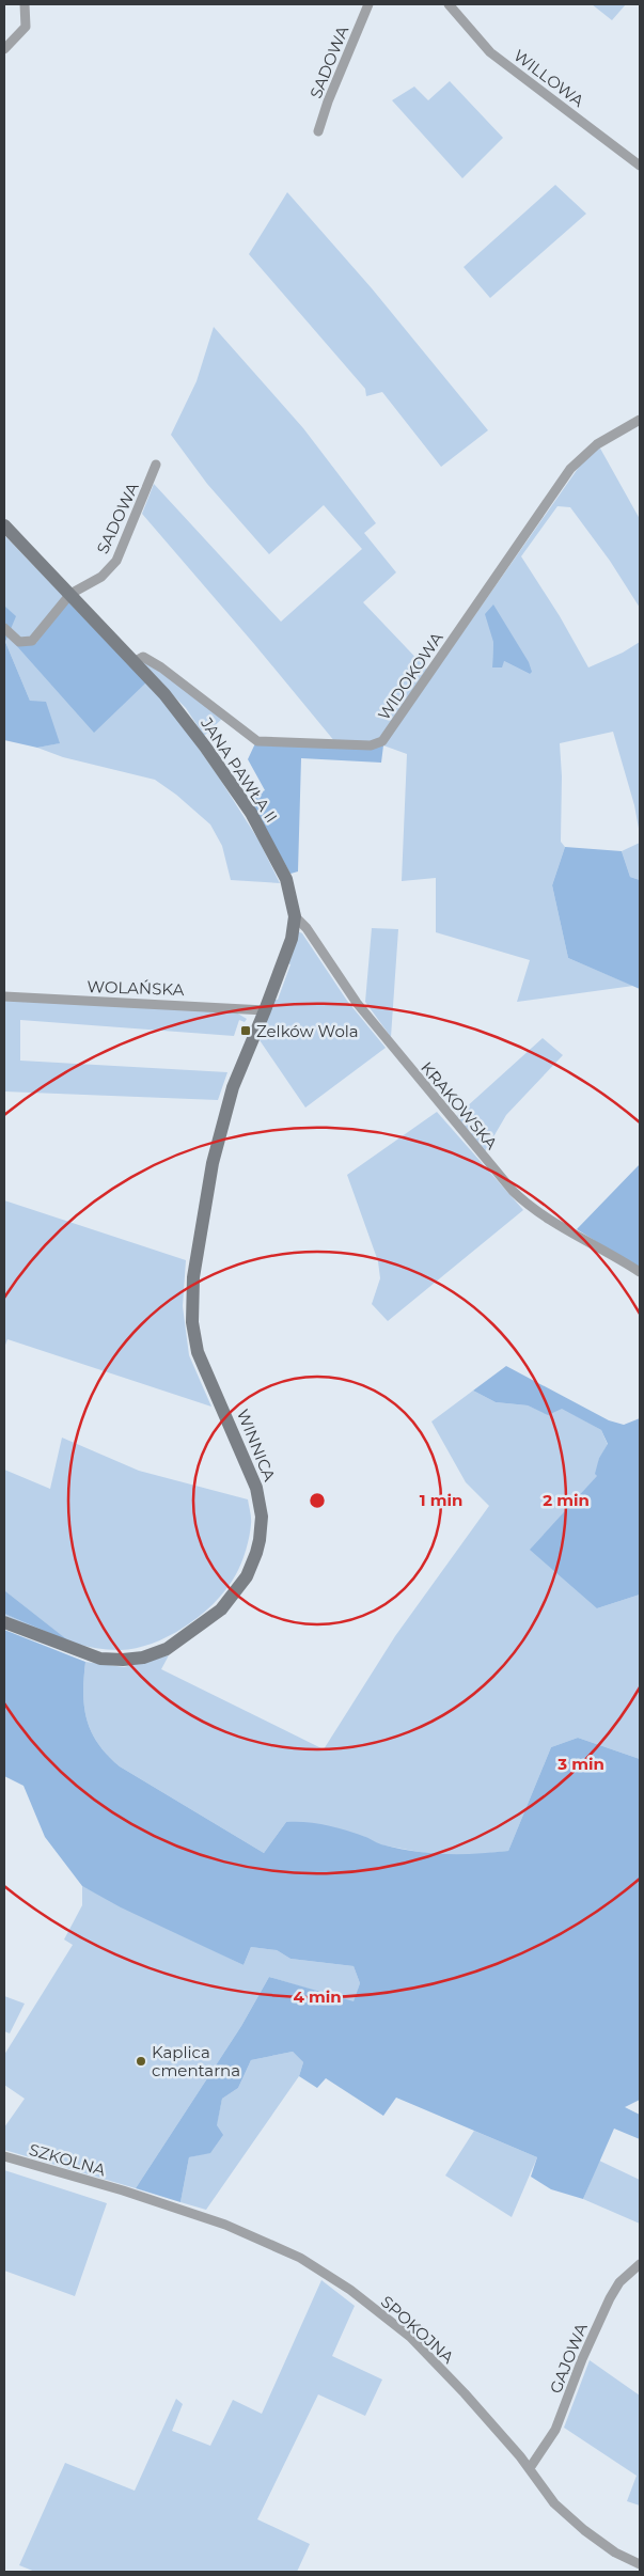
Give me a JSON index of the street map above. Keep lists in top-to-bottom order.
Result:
{
  "streets": {
    "street": [
      "SADOWA",
      "WILLOWA",
      "WIDOKOWA",
      "JANA PAWŁA II",
      "WOLAŃSKA",
      "KRAKOWSKA",
      "WINNICA",
      "SZKOLNA",
      "SPOKOJNA",
      "GAJOWA"
    ]
  },
  "crossings": [
    ["SADOWA", "JANA PAWŁA II"],
    ["WIDOKOWA", "JANA PAWŁA II"],
    ["JANA PAWŁA II", "WOLAŃSKA"],
    ["JANA PAWŁA II", "KRAKOWSKA"],
    ["JANA PAWŁA II", "WINNICA"],
    ["SZKOLNA", "SPOKOJNA"],
    ["SPOKOJNA", "GAJOWA"]
  ],
  "places": {
    "transit": ["Zelków Wola"],
    "other": ["Kaplica cmentarna"]
  },
  "rings": [
    "1 min",
    "2 min",
    "3 min",
    "4 min"
  ]
}
